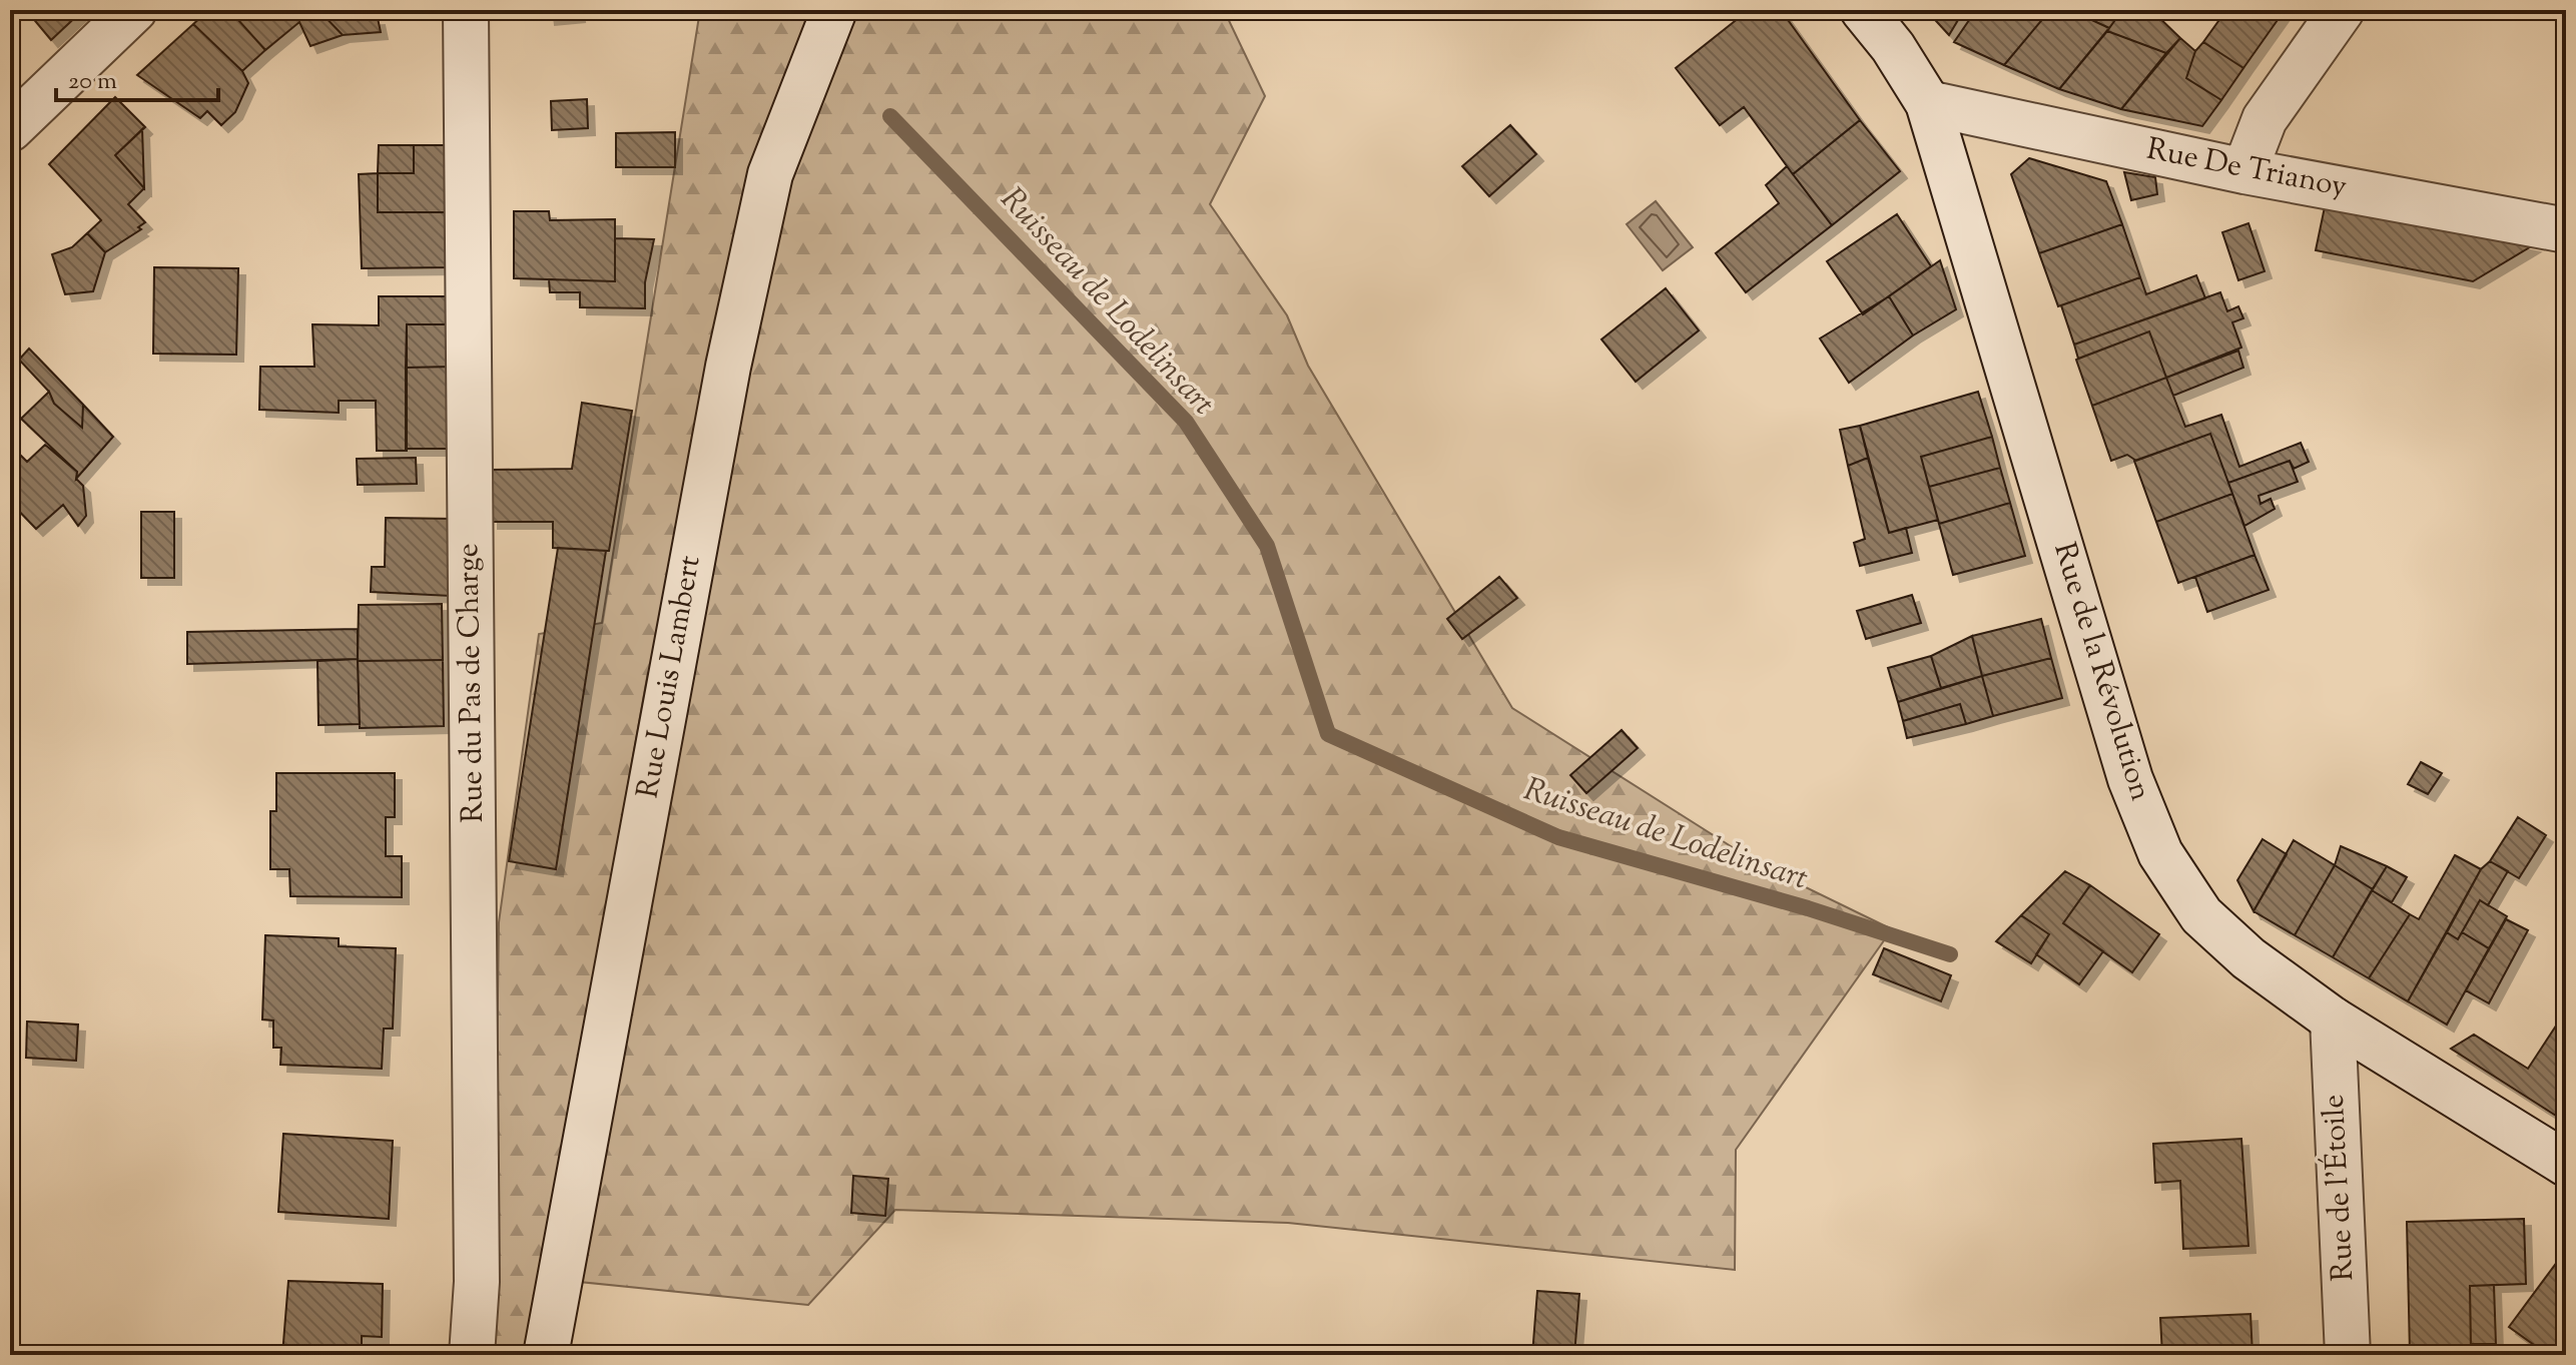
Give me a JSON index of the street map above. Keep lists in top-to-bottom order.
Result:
{
  "streets": {
    "street": [
      "Rue De Trianoy",
      "Rue de la Révolution",
      "Rue Louis Lambert",
      "Rue du Pas de Charge",
      "Rue de l'Étoile"
    ]
  },
  "crossings": [
    ["Rue De Trianoy", "Rue de la Révolution"],
    ["Rue de la Révolution", "Rue de l'Étoile"]
  ],
  "water": ["Ruisseau de Lodelinsart"],
  "scale_bar": "20 m"
}
